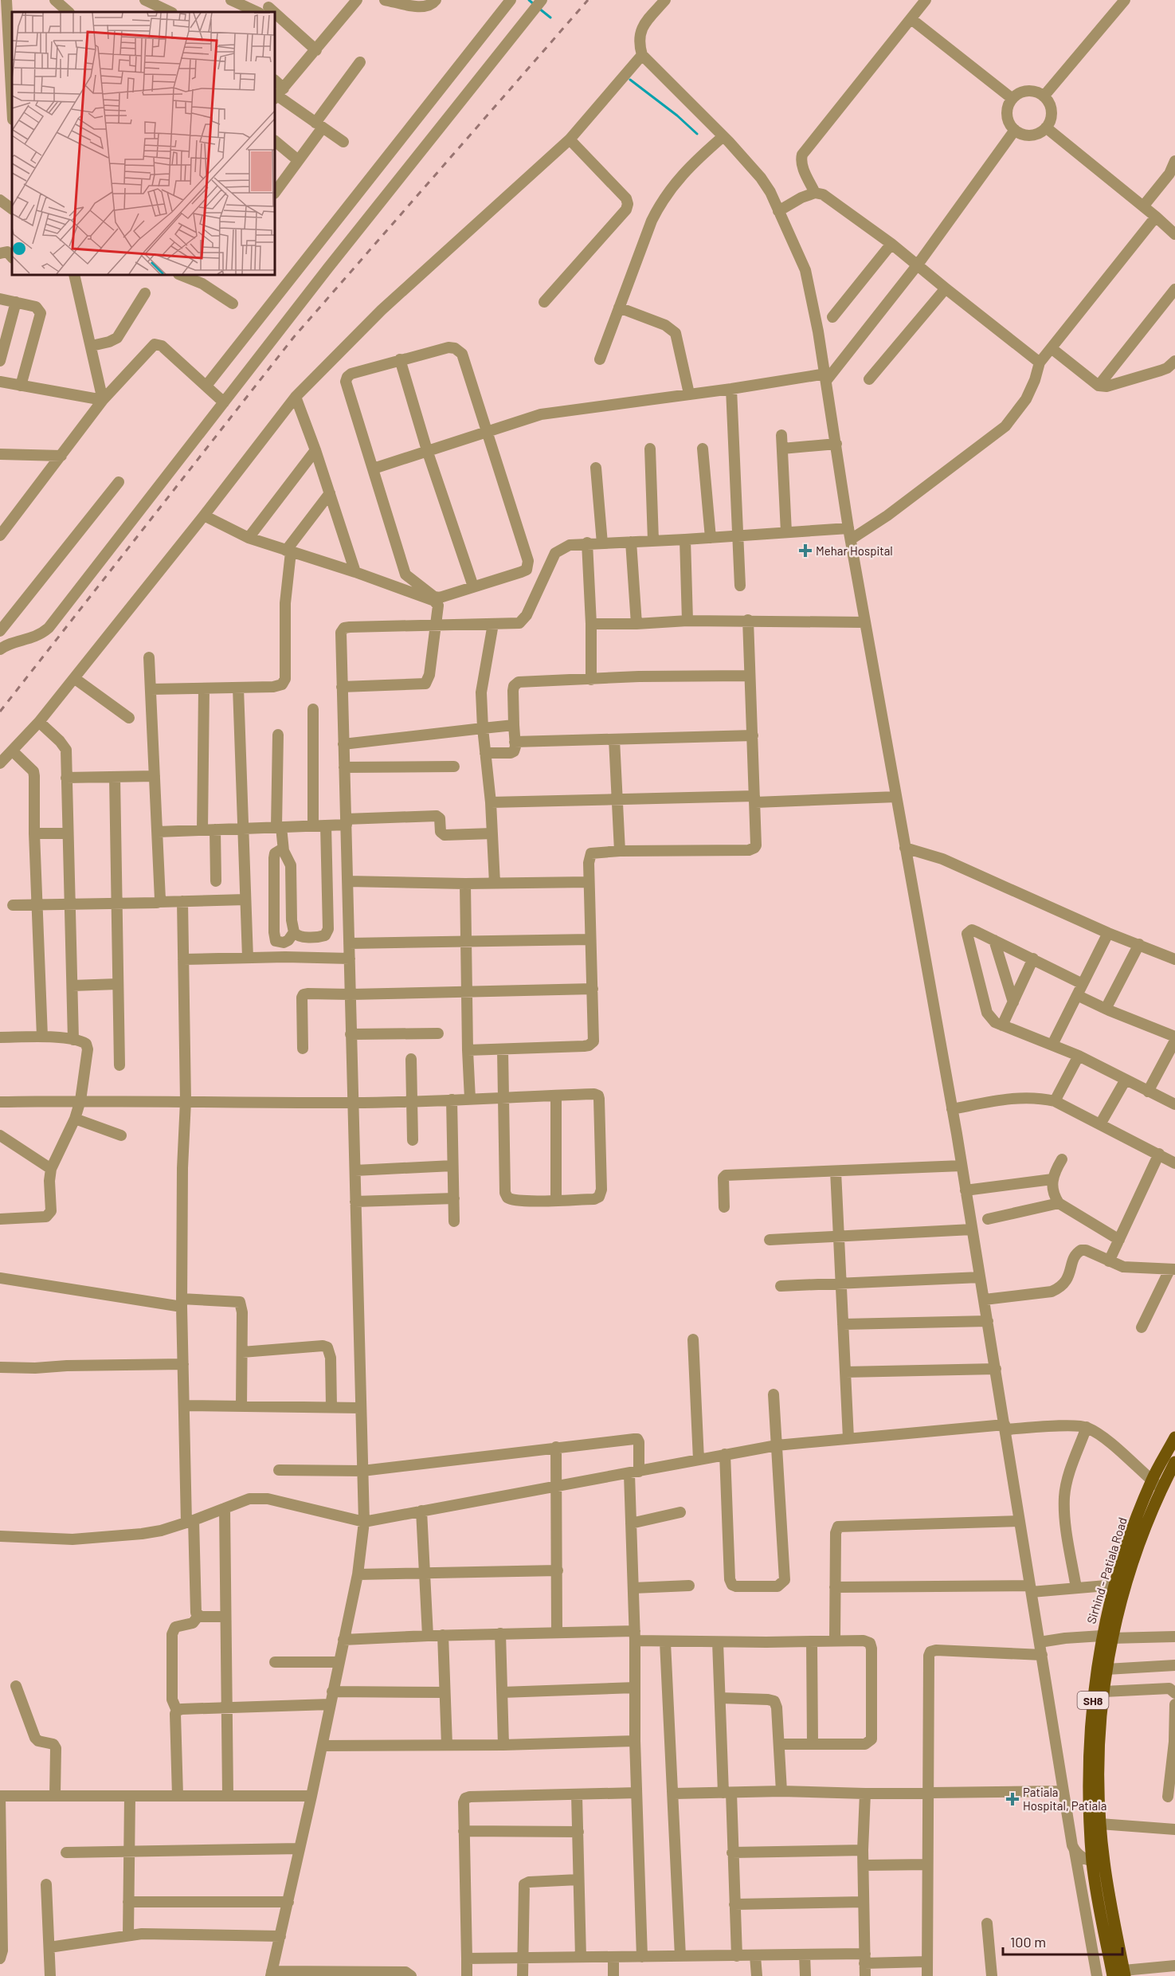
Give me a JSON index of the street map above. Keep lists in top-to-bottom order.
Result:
{
  "streets": {
    "main road": ["Sirhind - Patiala Road", "SH8"]
  },
  "places": {
    "health": ["Mehar Hospital", "Patiala Hospital, Patiala"]
  },
  "scale_bar": "100 m"
}
